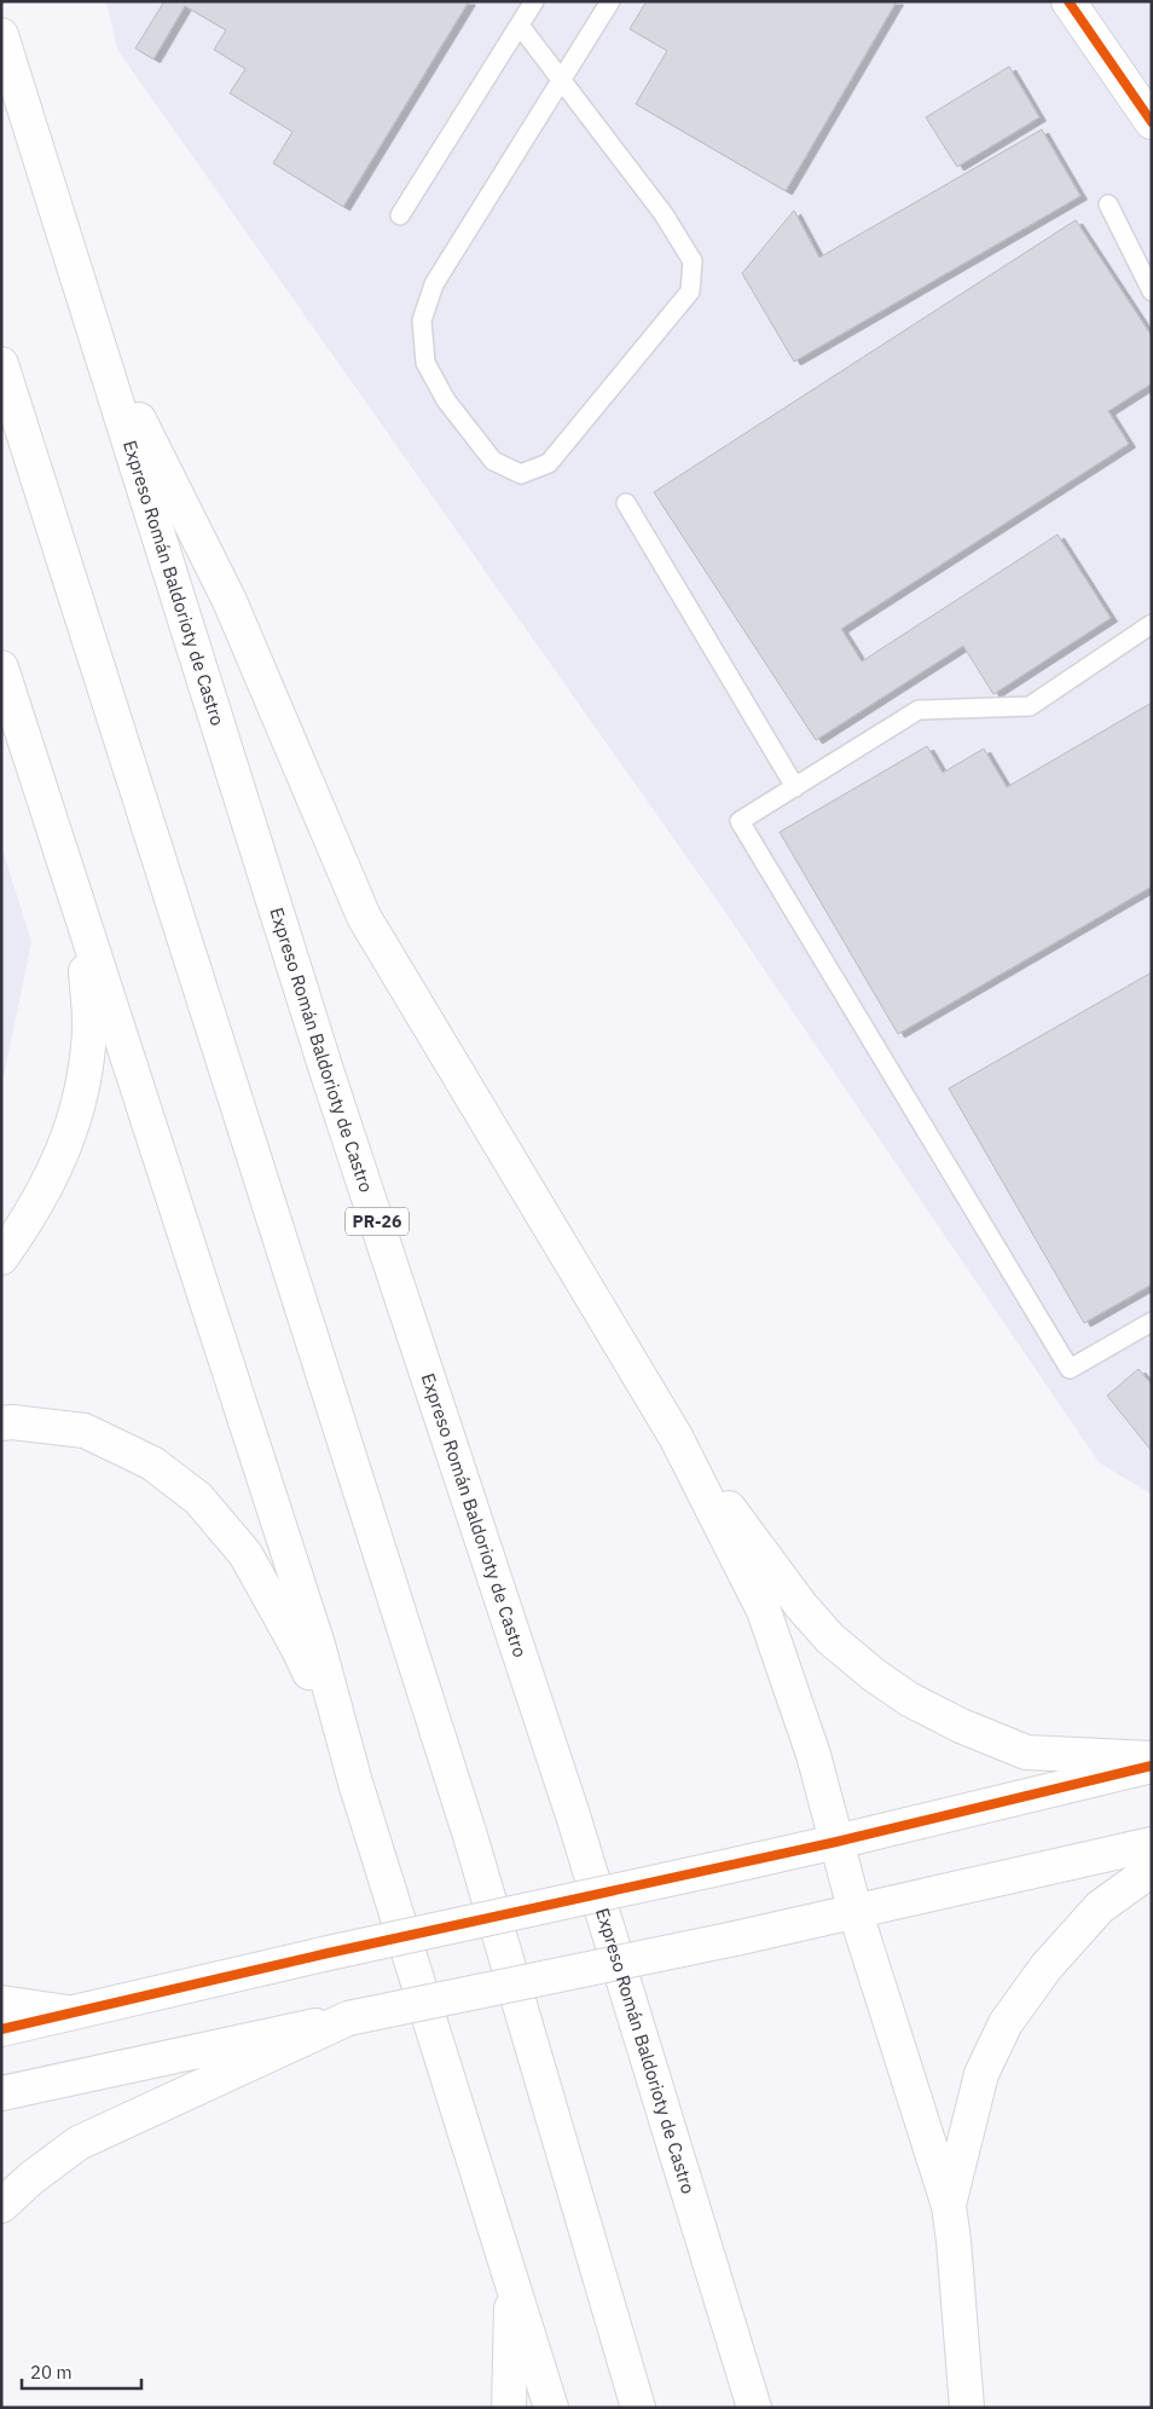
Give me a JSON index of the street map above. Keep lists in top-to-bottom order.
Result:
{
  "streets": {
    "main road": ["Expreso Román Baldorioty de Castro", "PR-26"]
  },
  "scale_bar": "20 m"
}
